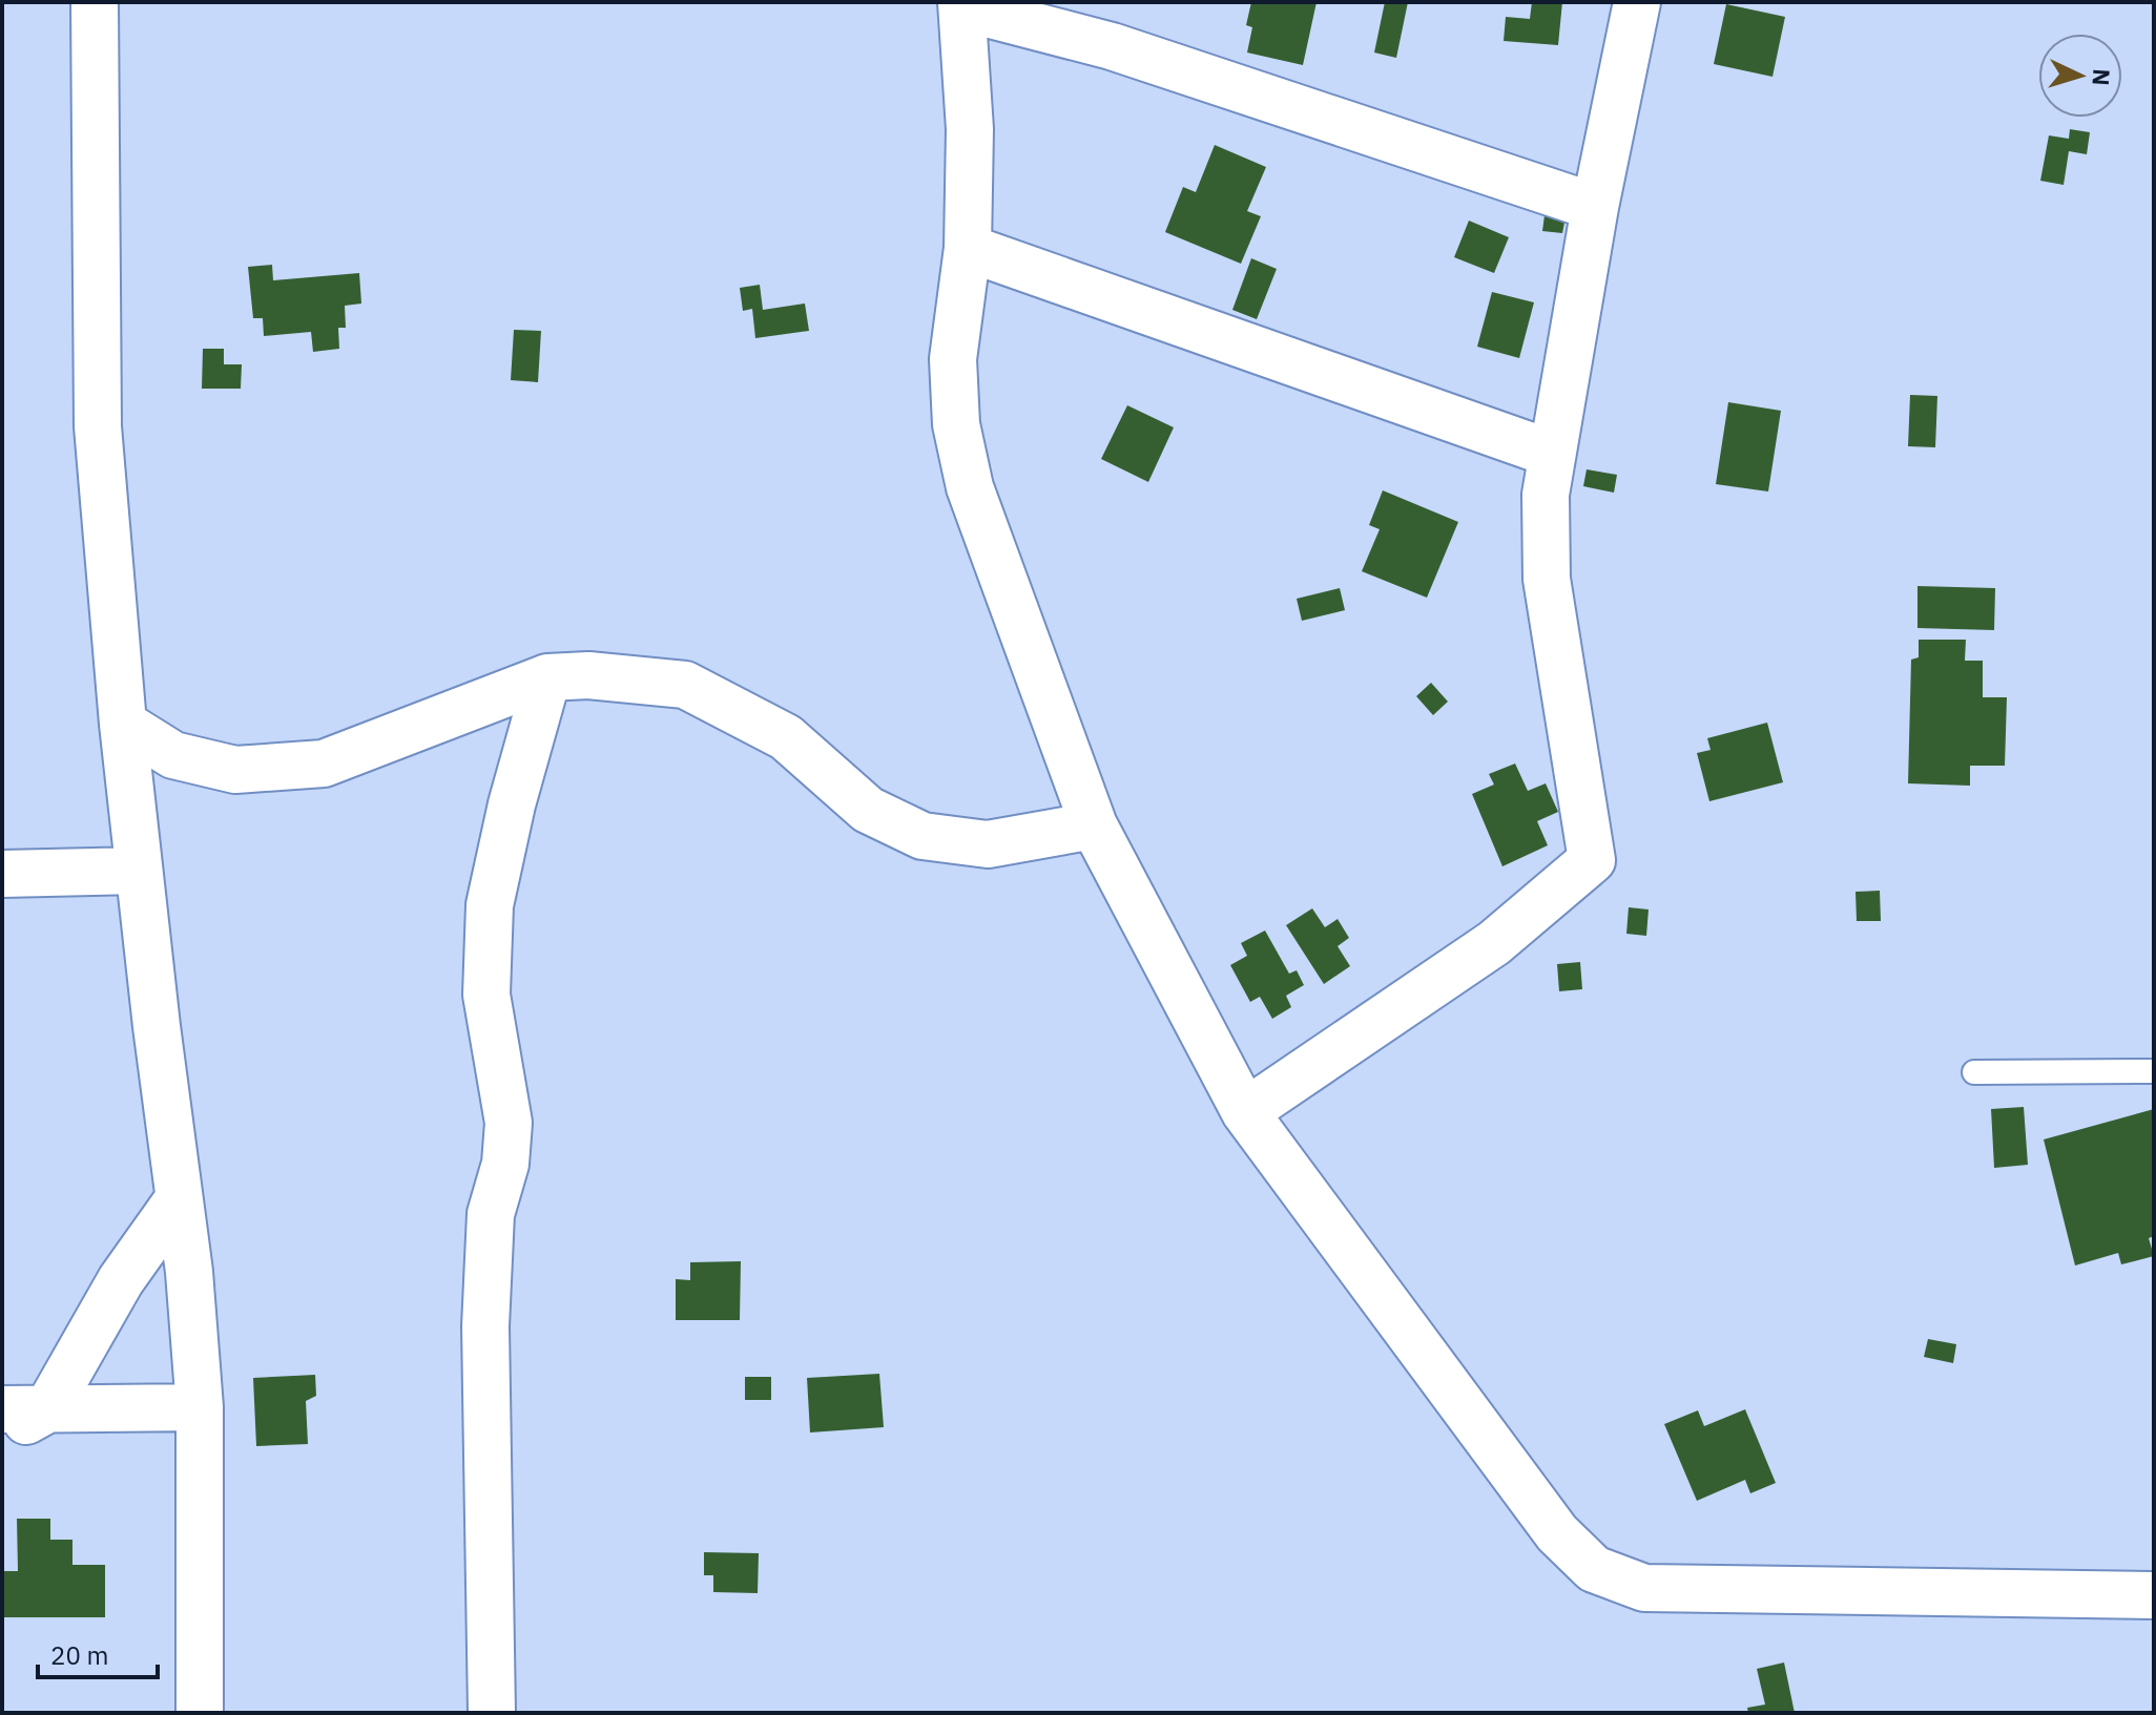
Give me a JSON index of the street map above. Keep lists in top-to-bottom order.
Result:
{
  "scale_bar": "20 m",
  "north": "right"
}
